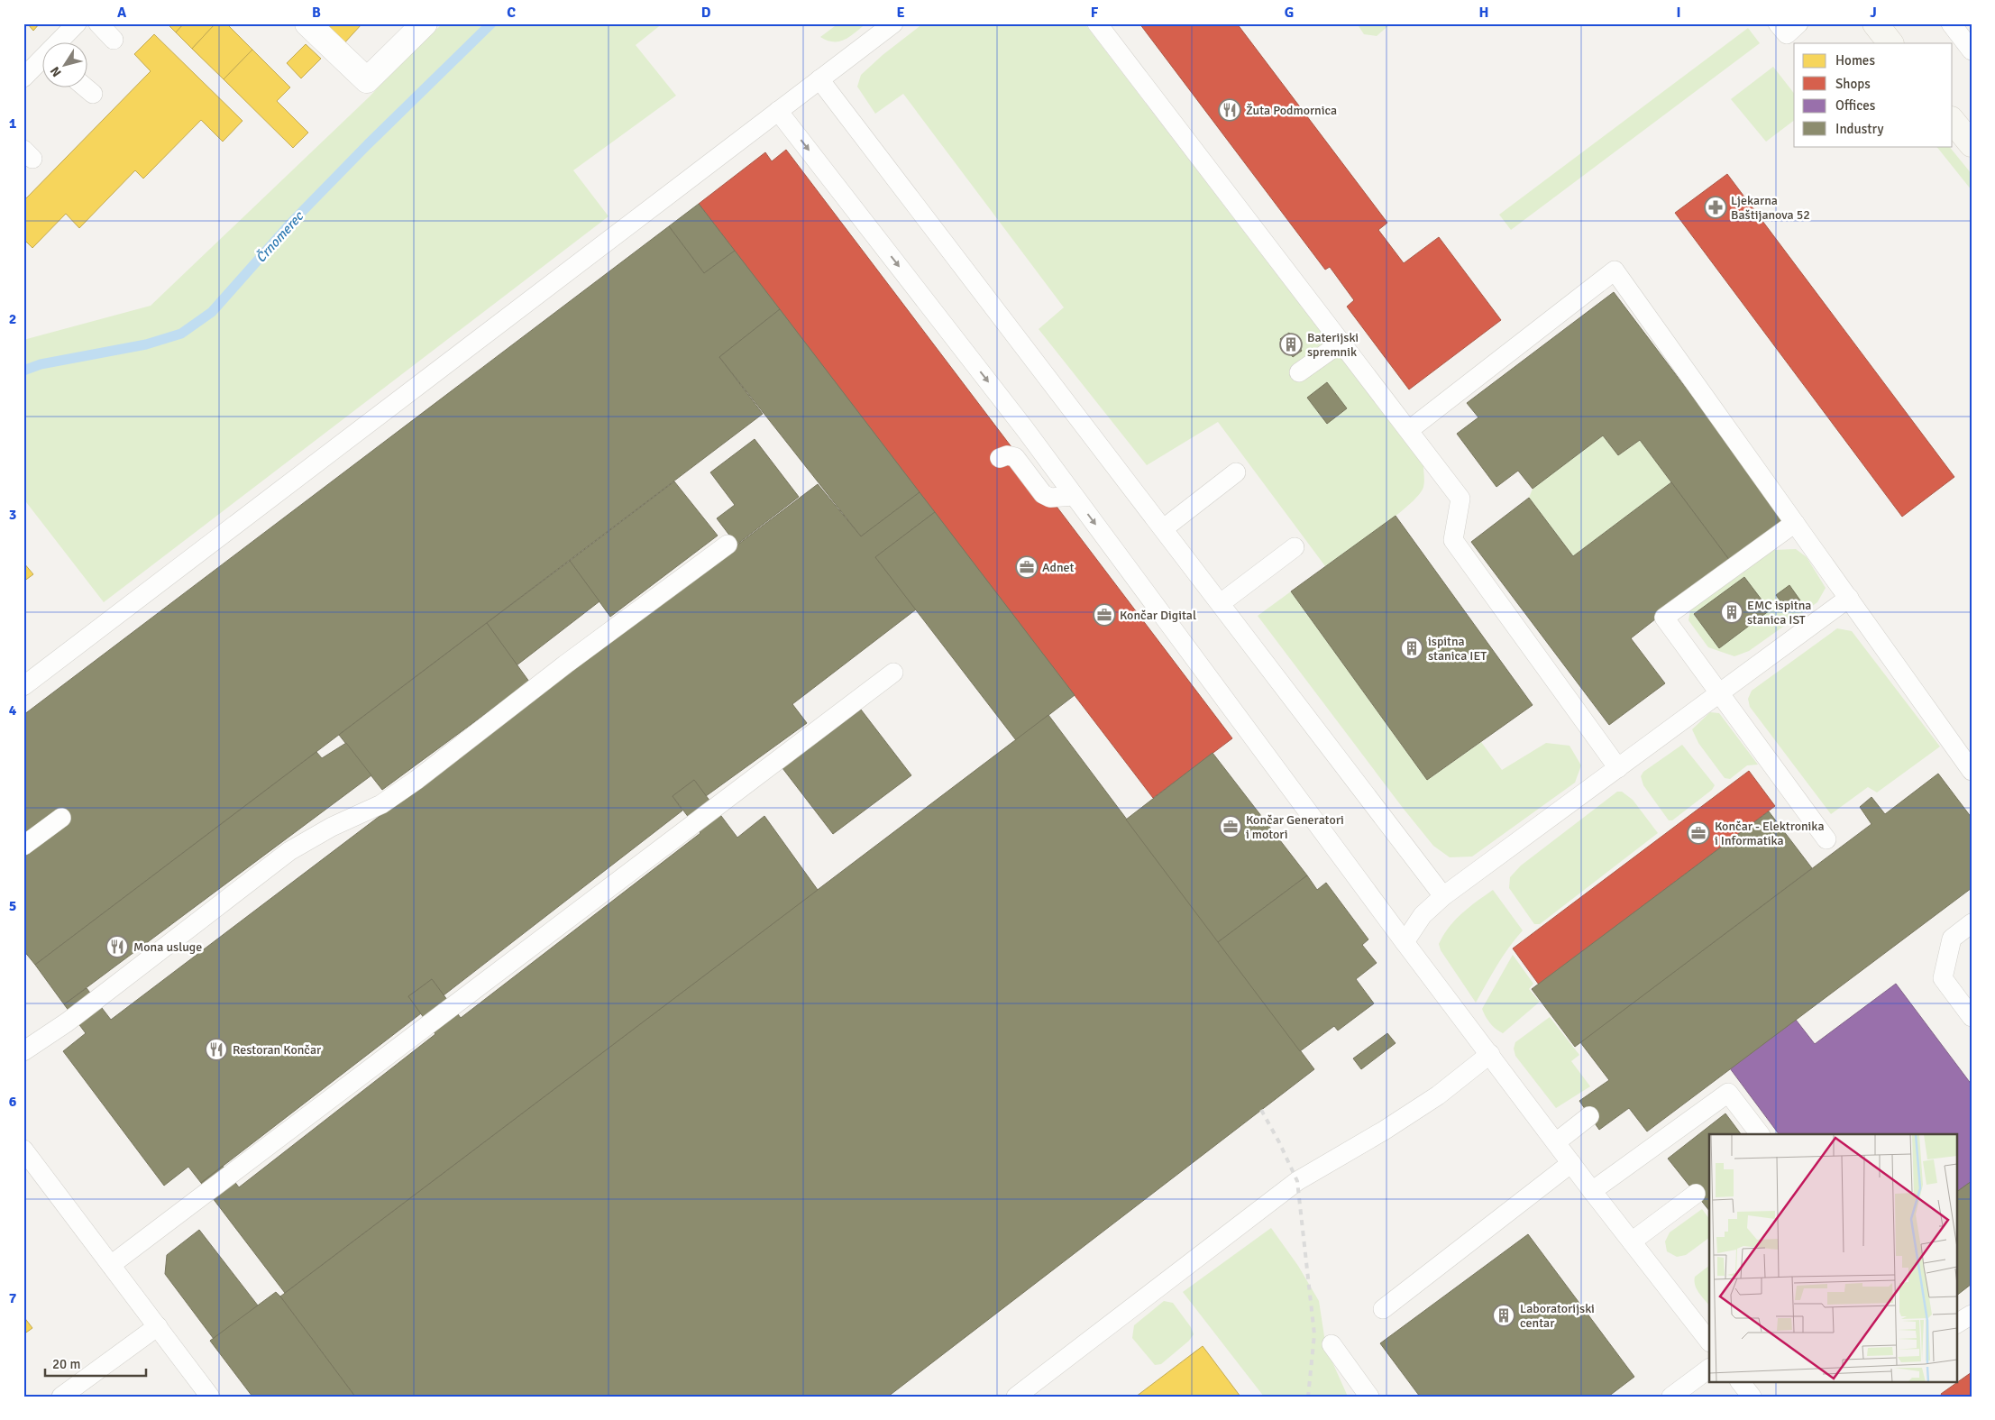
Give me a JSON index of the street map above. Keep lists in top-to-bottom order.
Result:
{
  "water": ["Črnomerec"],
  "places": {
    "restaurant": ["Žuta Podmornica", "Mona usluge", "Restoran Končar"],
    "pharmacy": ["Ljekarna Baštijanova 52"],
    "building": [
      "Baterijski spremnik",
      "EMC ispitna stanica IST",
      "ispitna stanica IET",
      "Laboratorijski centar"
    ],
    "office": [
      "Adnet",
      "Končar Digital",
      "Končar Generatori i motori",
      "Končar - Elektronika i Informatika"
    ]
  },
  "legend": [
    "Homes",
    "Shops",
    "Offices",
    "Industry"
  ],
  "scale_bar": "20 m",
  "north": "bottom left",
  "grid": {
    "columns": [
      "A",
      "B",
      "C",
      "D",
      "E",
      "F",
      "G",
      "H",
      "I",
      "J"
    ],
    "rows": [
      "1",
      "2",
      "3",
      "4",
      "5",
      "6",
      "7"
    ]
  }
}
